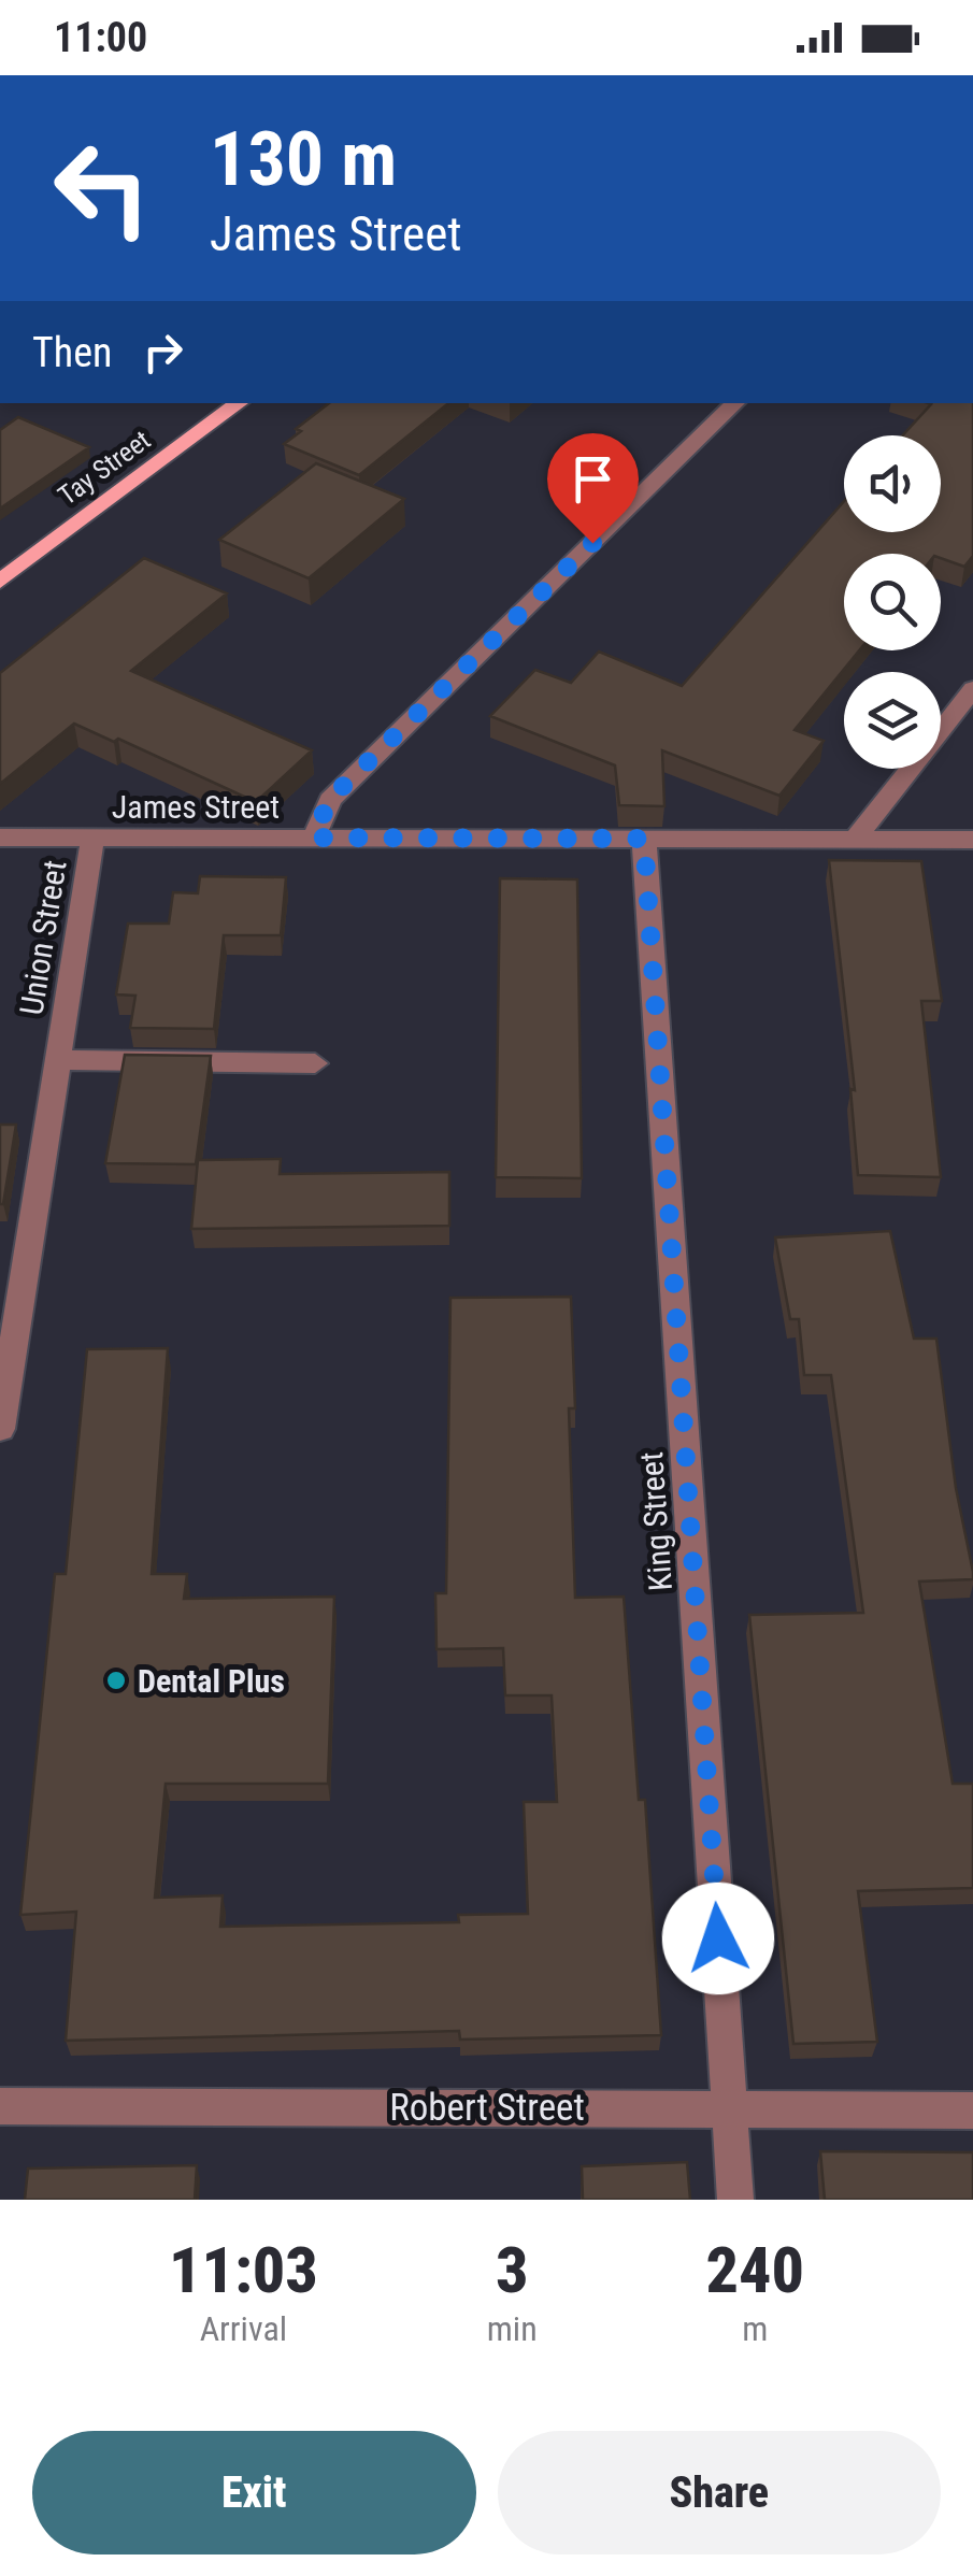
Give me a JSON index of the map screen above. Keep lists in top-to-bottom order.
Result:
{
  "streets": {
    "main road": ["Tay Street"],
    "street": [
      "James Street",
      "Union Street",
      "King Street",
      "Robert Street"
    ]
  },
  "crossings": [
    ["James Street", "Union Street"],
    ["James Street", "King Street"],
    ["King Street", "Robert Street"]
  ],
  "places": ["Dental Plus"],
  "page": {
    "status": "11:00",
    "turn": ["130 m", "James Street"],
    "then": "Then",
    "eta": [
      "11:03",
      "Arrival",
      "3",
      "min",
      "240",
      "m"
    ],
    "buttons": ["Exit", "Share"]
  }
}
